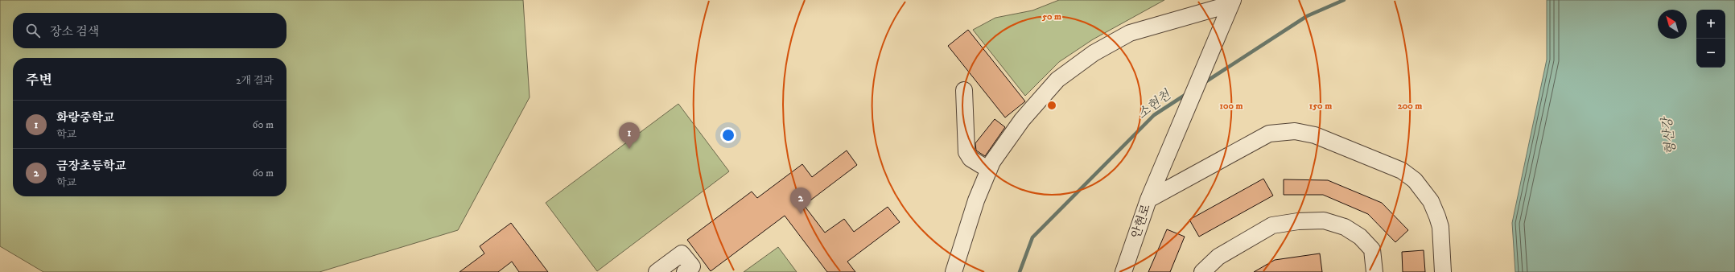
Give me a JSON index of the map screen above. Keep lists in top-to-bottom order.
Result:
{
  "streets": {
    "street": ["안현로"]
  },
  "water": ["소현천", "형산강"],
  "north": "top left",
  "page": {
    "map_buttons": ["+", "−"],
    "search": "장소 검색",
    "heading": ["주변", "2개 결과"],
    "list": [
      {
        "mark": "1",
        "name": "화랑중학교",
        "note": "학교",
        "value": "60 m"
      },
      {
        "mark": "2",
        "name": "금장초등학교",
        "note": "학교",
        "value": "60 m"
      }
    ],
    "pins": ["1", "2"]
  },
  "rings": [
    "50 m",
    "100 m",
    "150 m",
    "200 m"
  ]
}
